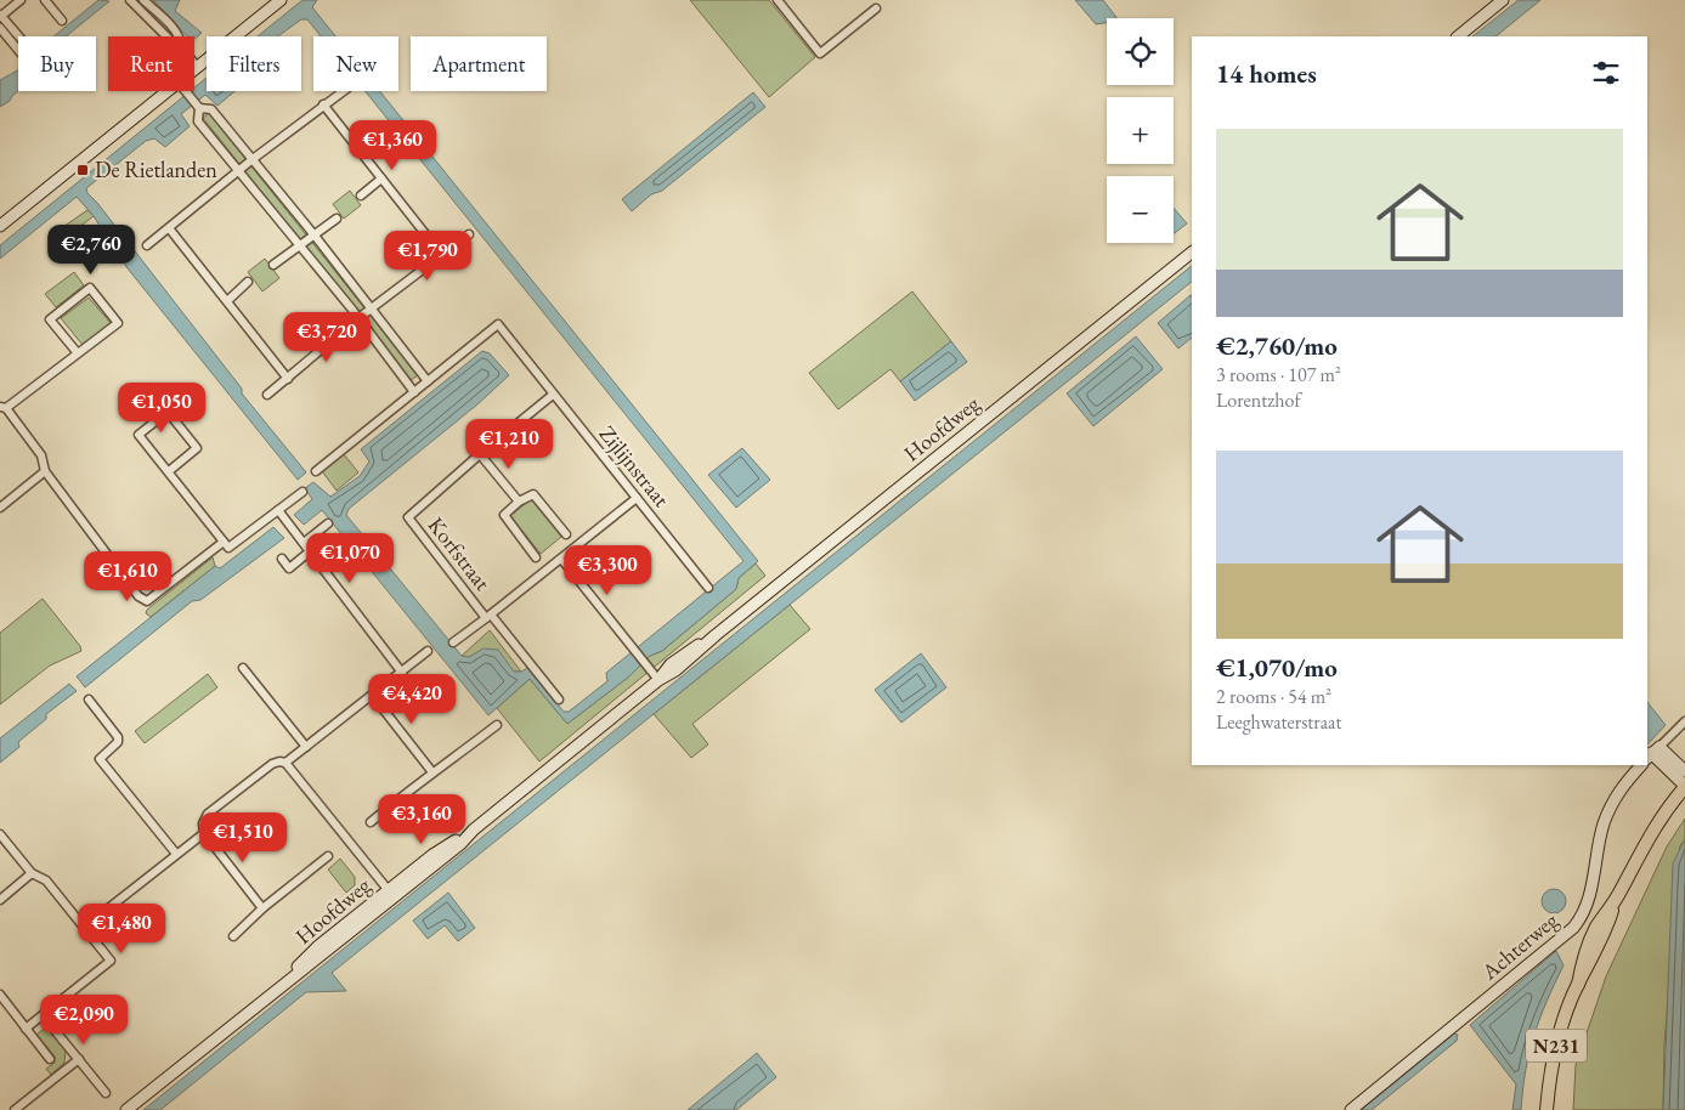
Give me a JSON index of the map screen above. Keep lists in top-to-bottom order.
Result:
{
  "streets": {
    "main road": ["Hoofdweg", "Achterweg", "N231"],
    "street": ["Zijlijnstraat", "Korfstraat"]
  },
  "crossings": [
    ["Zijlijnstraat", "Korfstraat"]
  ],
  "places": {
    "transit": ["De Rietlanden"]
  },
  "page": {
    "map_buttons": ["+", "−"],
    "chip": [
      "Buy",
      "Rent",
      "Filters",
      "New",
      "Apartment"
    ],
    "heading": "14 homes",
    "list": [
      {
        "name": "€2,760/mo",
        "note": "3 rooms · 107 m² · Lorentzhof"
      },
      {
        "name": "€1,070/mo",
        "note": "2 rooms · 54 m² · Leeghwaterstraat"
      }
    ],
    "price": [
      "€1,360",
      "€2,760",
      "€1,790",
      "€3,720",
      "€1,050",
      "€1,210",
      "€1,070",
      "€3,300",
      "€1,610",
      "€4,420",
      "€3,160",
      "€1,510",
      "€1,480",
      "€2,090"
    ]
  }
}
